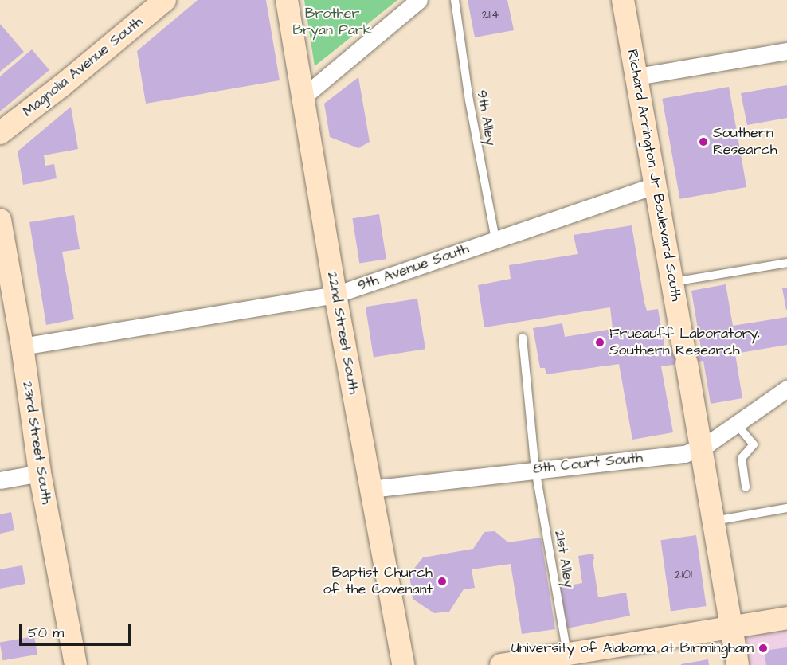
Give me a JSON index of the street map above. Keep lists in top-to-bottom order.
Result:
{
  "streets": {
    "street": [
      "Magnolia Avenue South",
      "Richard Arrington Jr Boulevard South",
      "9th Avenue South",
      "22nd Street South",
      "23rd Street South",
      "8th Court South"
    ],
    "lane": ["9th Alley", "21st Alley"]
  },
  "crossings": [
    ["9th Alley", "9th Avenue South"],
    ["Richard Arrington Jr Boulevard South", "9th Avenue South"],
    ["Richard Arrington Jr Boulevard South", "8th Court South"],
    ["9th Avenue South", "22nd Street South"],
    ["9th Avenue South", "23rd Street South"],
    ["22nd Street South", "8th Court South"],
    ["8th Court South", "21st Alley"]
  ],
  "parks": ["Brother Bryan Park"],
  "places": [
    "Southern Research",
    "Frueauff Laboratory, Southern Research",
    "Baptist Church of the Covenant",
    "University of Alabama at Birmingham"
  ],
  "house_numbers": ["2114", "2101"],
  "scale_bar": "50 m"
}
